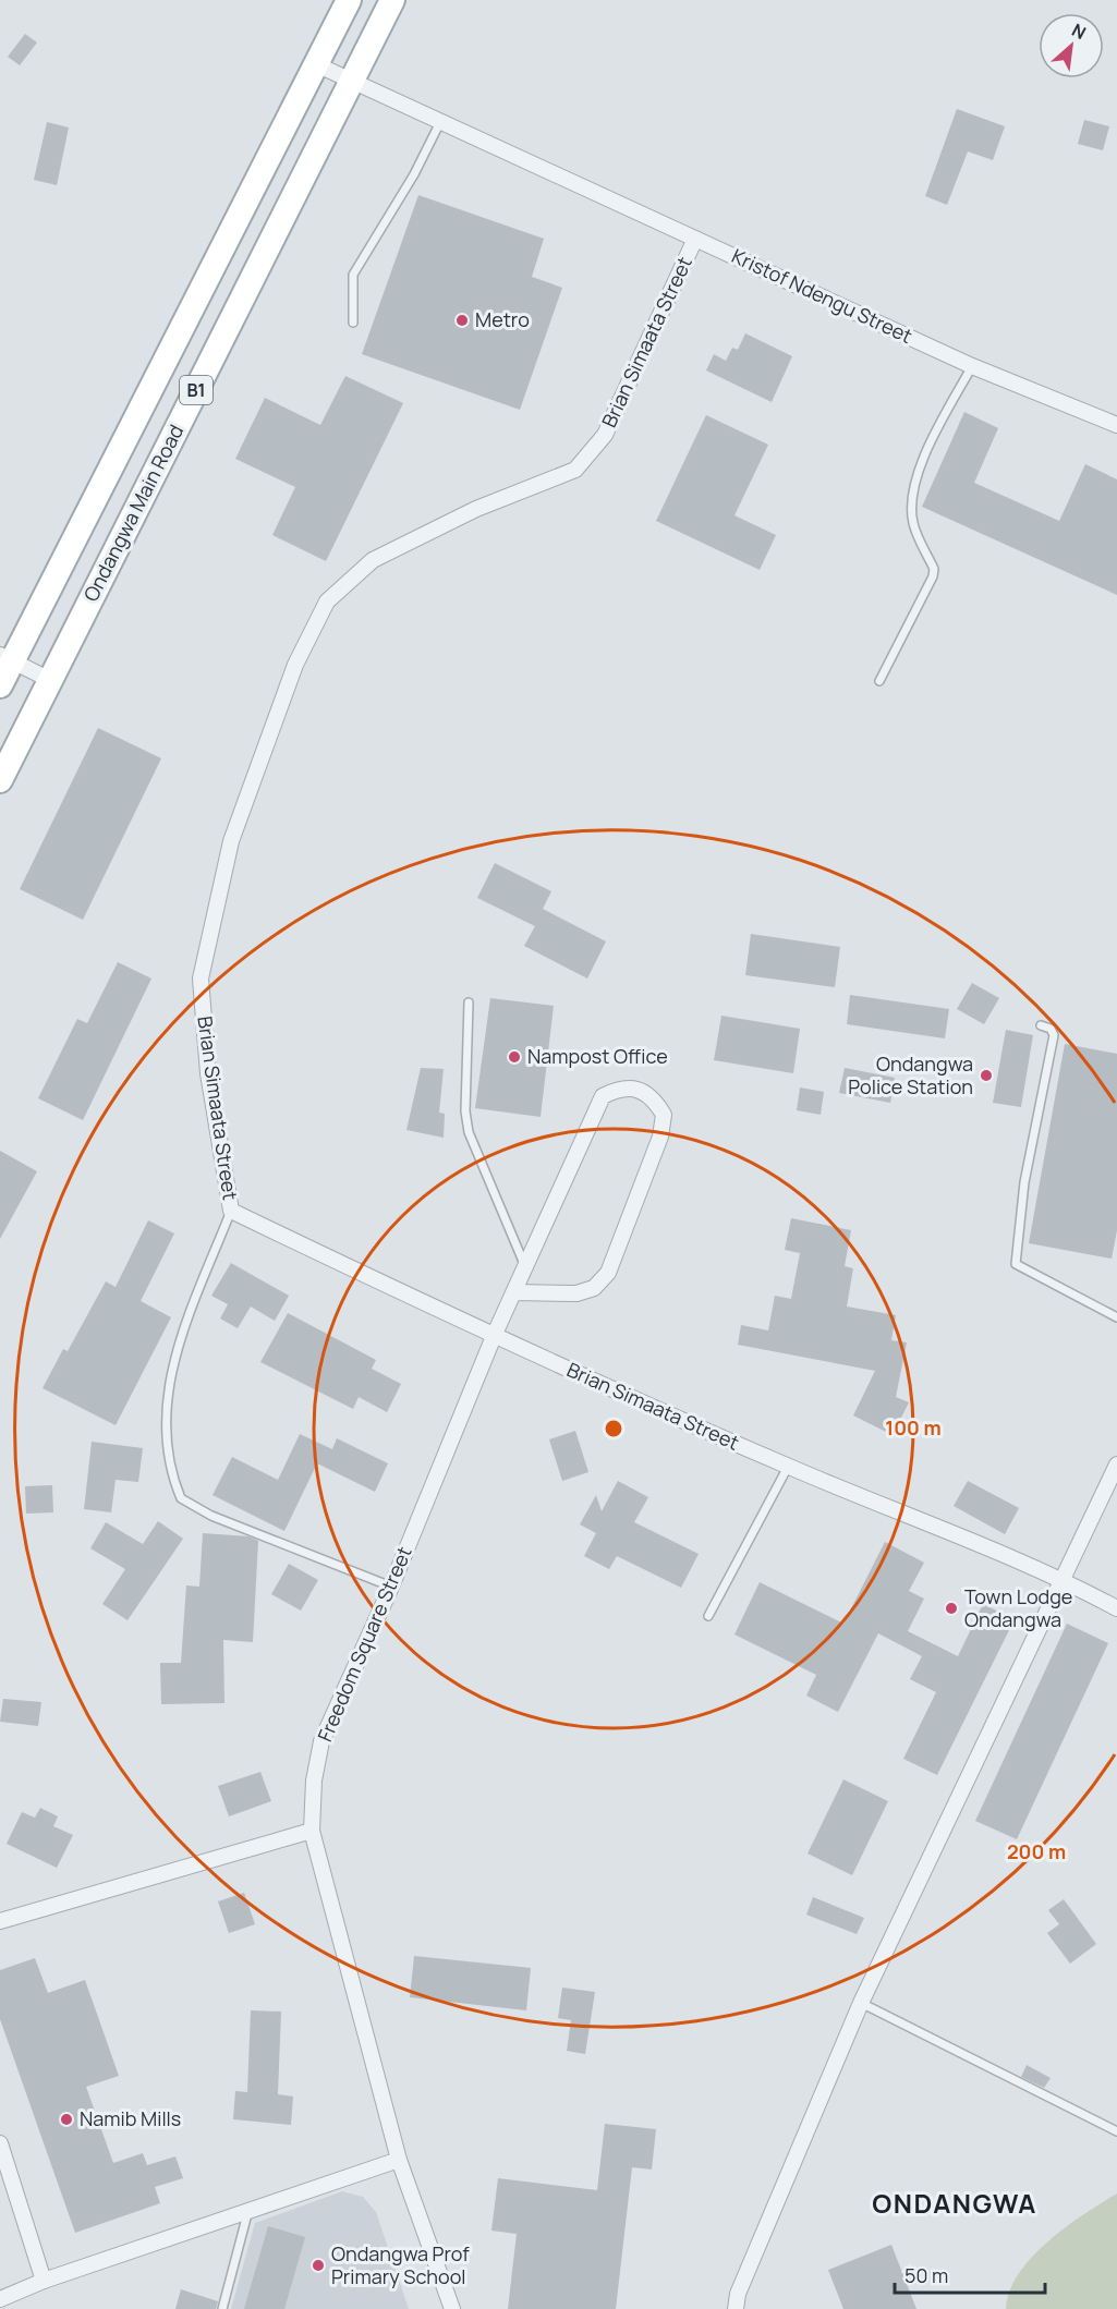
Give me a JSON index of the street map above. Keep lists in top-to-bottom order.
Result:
{
  "streets": {
    "main road": ["B1", "Ondangwa Main Road"],
    "street": ["Kristof Ndengu Street", "Brian Simaata Street", "Freedom Square Street"]
  },
  "crossings": [
    ["Kristof Ndengu Street", "Brian Simaata Street"],
    ["Kristof Ndengu Street", "Ondangwa Main Road"],
    ["Brian Simaata Street", "Freedom Square Street"]
  ],
  "districts": ["ONDANGWA"],
  "places": [
    "Metro",
    "Nampost Office",
    "Ondangwa Police Station",
    "Town Lodge Ondangwa",
    "Namib Mills",
    "Ondangwa Prof Primary School"
  ],
  "scale_bar": "50 m",
  "north": "top right",
  "rings": ["100 m", "200 m"]
}
